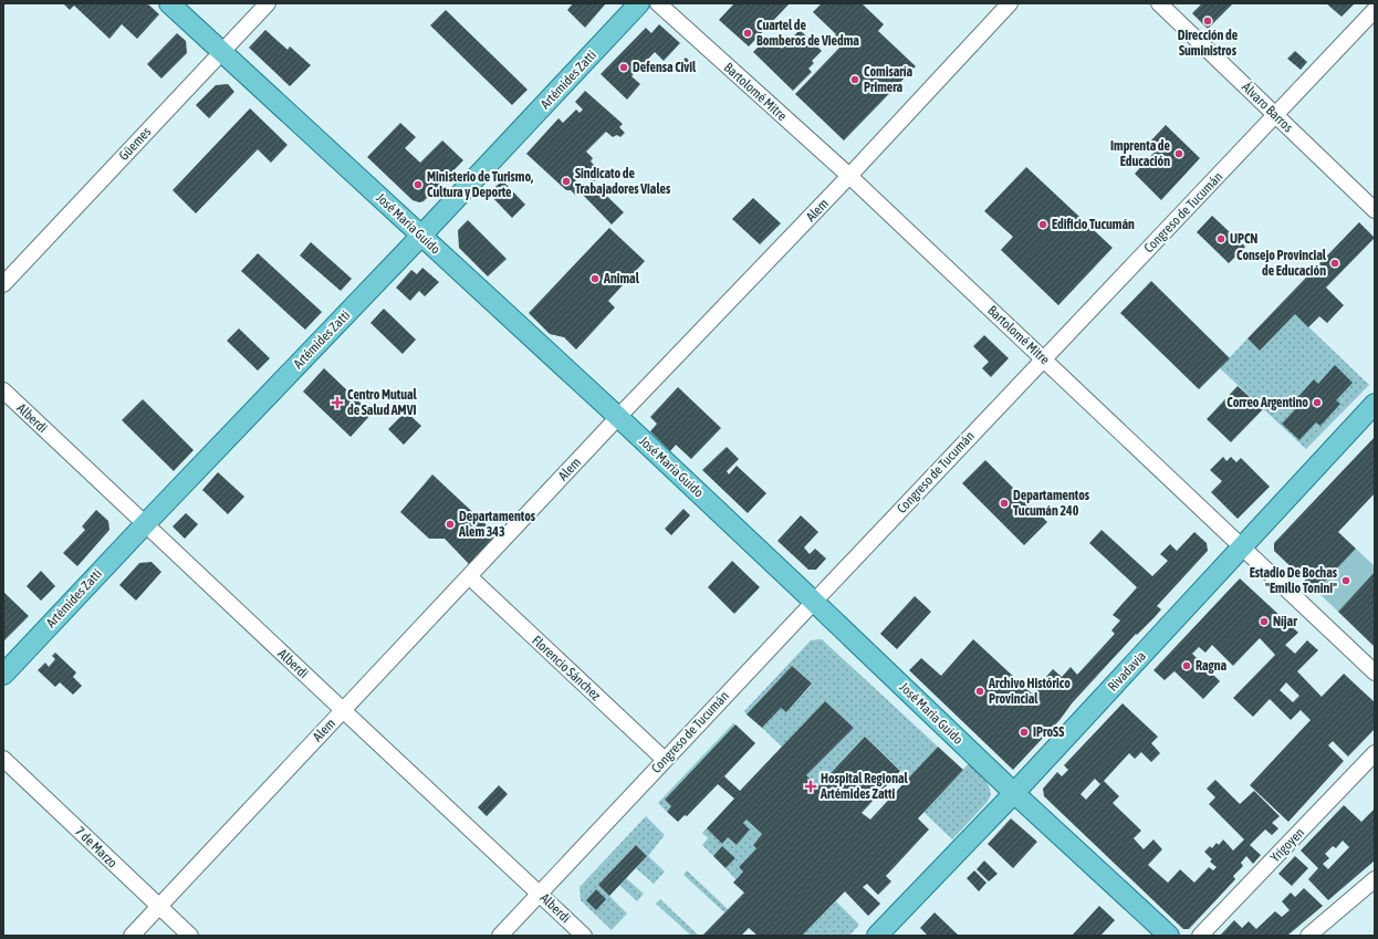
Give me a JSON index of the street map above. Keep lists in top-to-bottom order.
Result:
{
  "streets": {
    "main road": ["Artémides Zatti", "José María Guido", "Rivadavia"],
    "street": [
      "Bartolomé Mitre",
      "Álvaro Barros",
      "Güemes",
      "Alem",
      "Congreso de Tucumán",
      "Alberdi",
      "Florencio Sánchez",
      "Yrigoyen",
      "7 de Marzo"
    ]
  },
  "crossings": [
    ["Artémides Zatti", "José María Guido"],
    ["Artémides Zatti", "Alberdi"],
    ["Bartolomé Mitre", "Alem"],
    ["Bartolomé Mitre", "Congreso de Tucumán"],
    ["Bartolomé Mitre", "Rivadavia"],
    ["Álvaro Barros", "Congreso de Tucumán"],
    ["Güemes", "José María Guido"],
    ["Alem", "José María Guido"],
    ["Alem", "Alberdi"],
    ["Alem", "Florencio Sánchez"],
    ["Alem", "7 de Marzo"],
    ["Congreso de Tucumán", "José María Guido"],
    ["Congreso de Tucumán", "Alberdi"],
    ["Congreso de Tucumán", "Florencio Sánchez"],
    ["José María Guido", "Rivadavia"]
  ],
  "places": {
    "other": [
      "Dirección de Suministros",
      "Cuartel de Bomberos de Viedma",
      "Defensa Civil",
      "Comisaría Primera",
      "Imprenta de Educación",
      "Sindicato de Trabajadores Viales",
      "Ministerio de Turismo, Cultura y Deporte",
      "Edificio Tucumán",
      "UPCN",
      "Consejo Provincial de Educación",
      "Animal",
      "Correo Argentino",
      "Departamentos Tucumán 240",
      "Departamentos Alem 343",
      "Estadio De Bochas \"Emilio Tonini\"",
      "Níjar",
      "Ragna",
      "Archivo Histórico Provincial",
      "IProSS"
    ],
    "health": ["Centro Mutual de Salud AMVI", "Hospital Regional Artémides Zatti"]
  }
}
